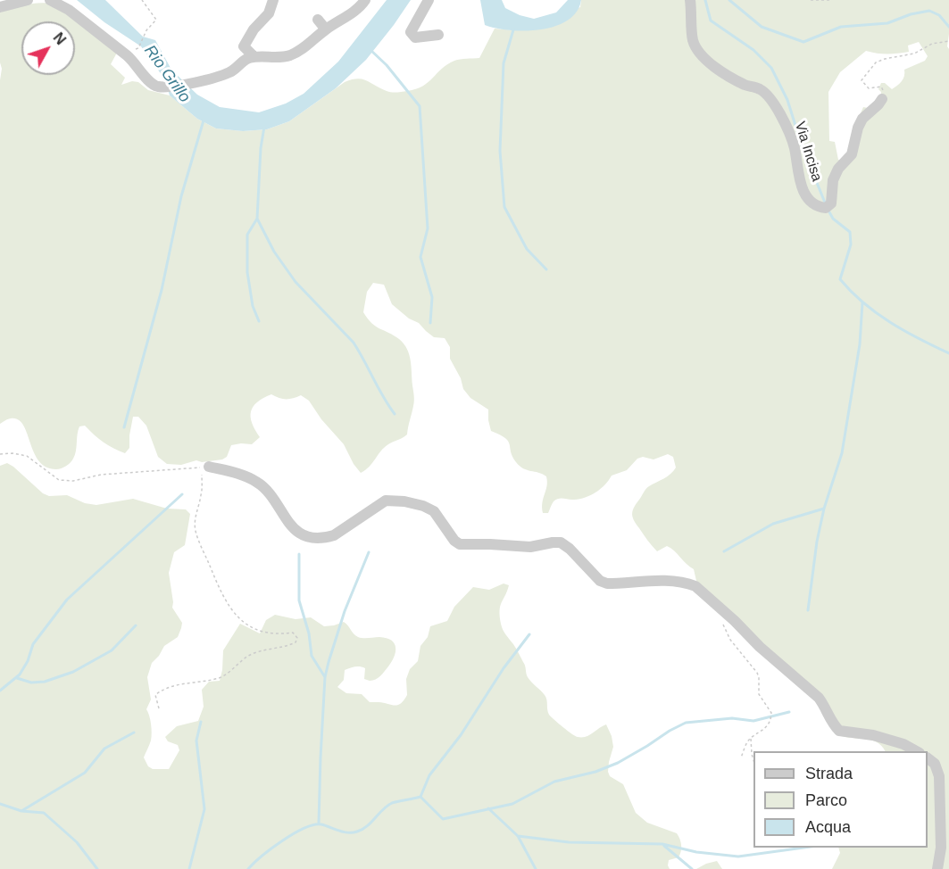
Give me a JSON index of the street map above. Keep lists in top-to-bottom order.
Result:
{
  "streets": {
    "street": ["Via Incisa"]
  },
  "water": ["Rio Grillo"],
  "legend": ["Strada", "Parco", "Acqua"],
  "north": "top right"
}
